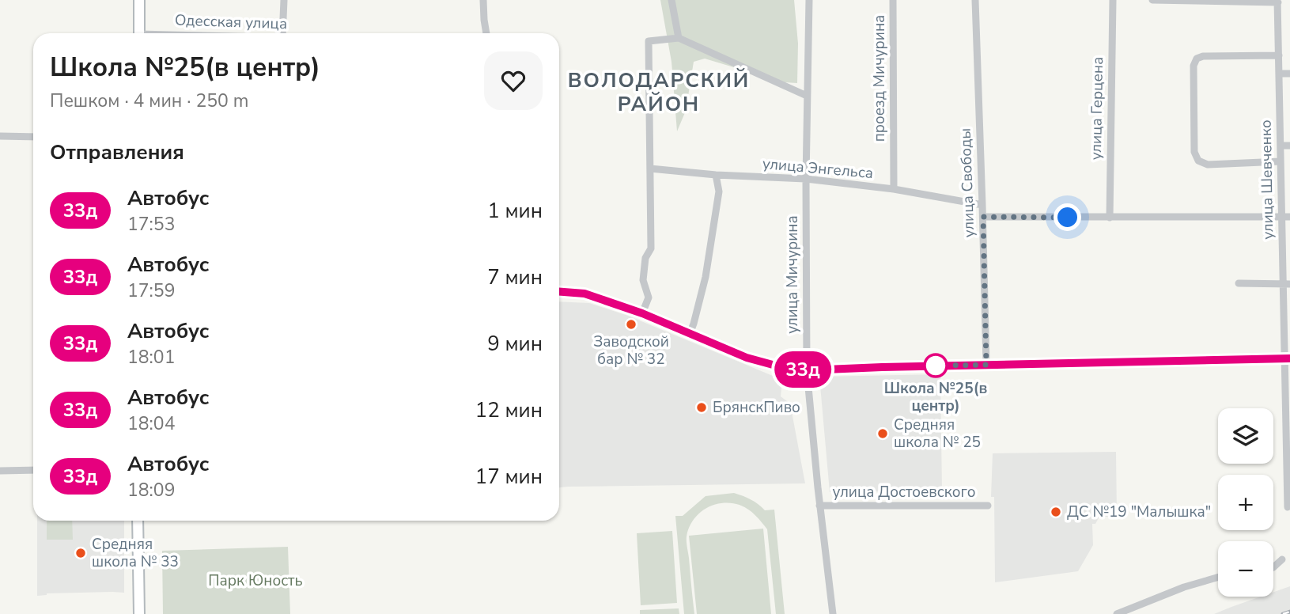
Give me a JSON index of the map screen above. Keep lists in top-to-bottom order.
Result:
{
  "streets": {
    "street": [
      "проезд Мичурина",
      "улица Герцена",
      "улица Энгельса",
      "улица Шевченко",
      "улица Свободы",
      "улица Мичурина",
      "улица Достоевского"
    ]
  },
  "crossings": [
    ["проезд Мичурина", "улица Энгельса"],
    ["улица Энгельса", "улица Свободы"],
    ["улица Энгельса", "улица Мичурина"],
    ["улица Мичурина", "улица Достоевского"]
  ],
  "districts": ["ВОЛОДАРСКИЙ РАЙОН"],
  "parks": ["Парк Юность"],
  "places": [
    "Заводской бар № 32",
    "Школа №25(в центр)",
    "БрянскПиво",
    "Средняя школа № 25",
    "ДС №19 \"Малышка\"",
    "Средняя школа № 33"
  ],
  "lines": ["bus line 33д"],
  "page": {
    "on_map": "33д",
    "heading": [
      ["Школа №25(в центр)", "Пешком · 4 мин · 250 m"],
      "Отправления"
    ],
    "list": [
      {
        "mark": "33д",
        "name": "Автобус",
        "note": "17:53",
        "value": "1 мин"
      },
      {
        "mark": "33д",
        "name": "Автобус",
        "note": "17:59",
        "value": "7 мин"
      },
      {
        "mark": "33д",
        "name": "Автобус",
        "note": "18:01",
        "value": "9 мин"
      },
      {
        "mark": "33д",
        "name": "Автобус",
        "note": "18:04",
        "value": "12 мин"
      },
      {
        "mark": "33д",
        "name": "Автобус",
        "note": "18:09",
        "value": "17 мин"
      }
    ],
    "map_buttons": ["+", "−"]
  }
}
